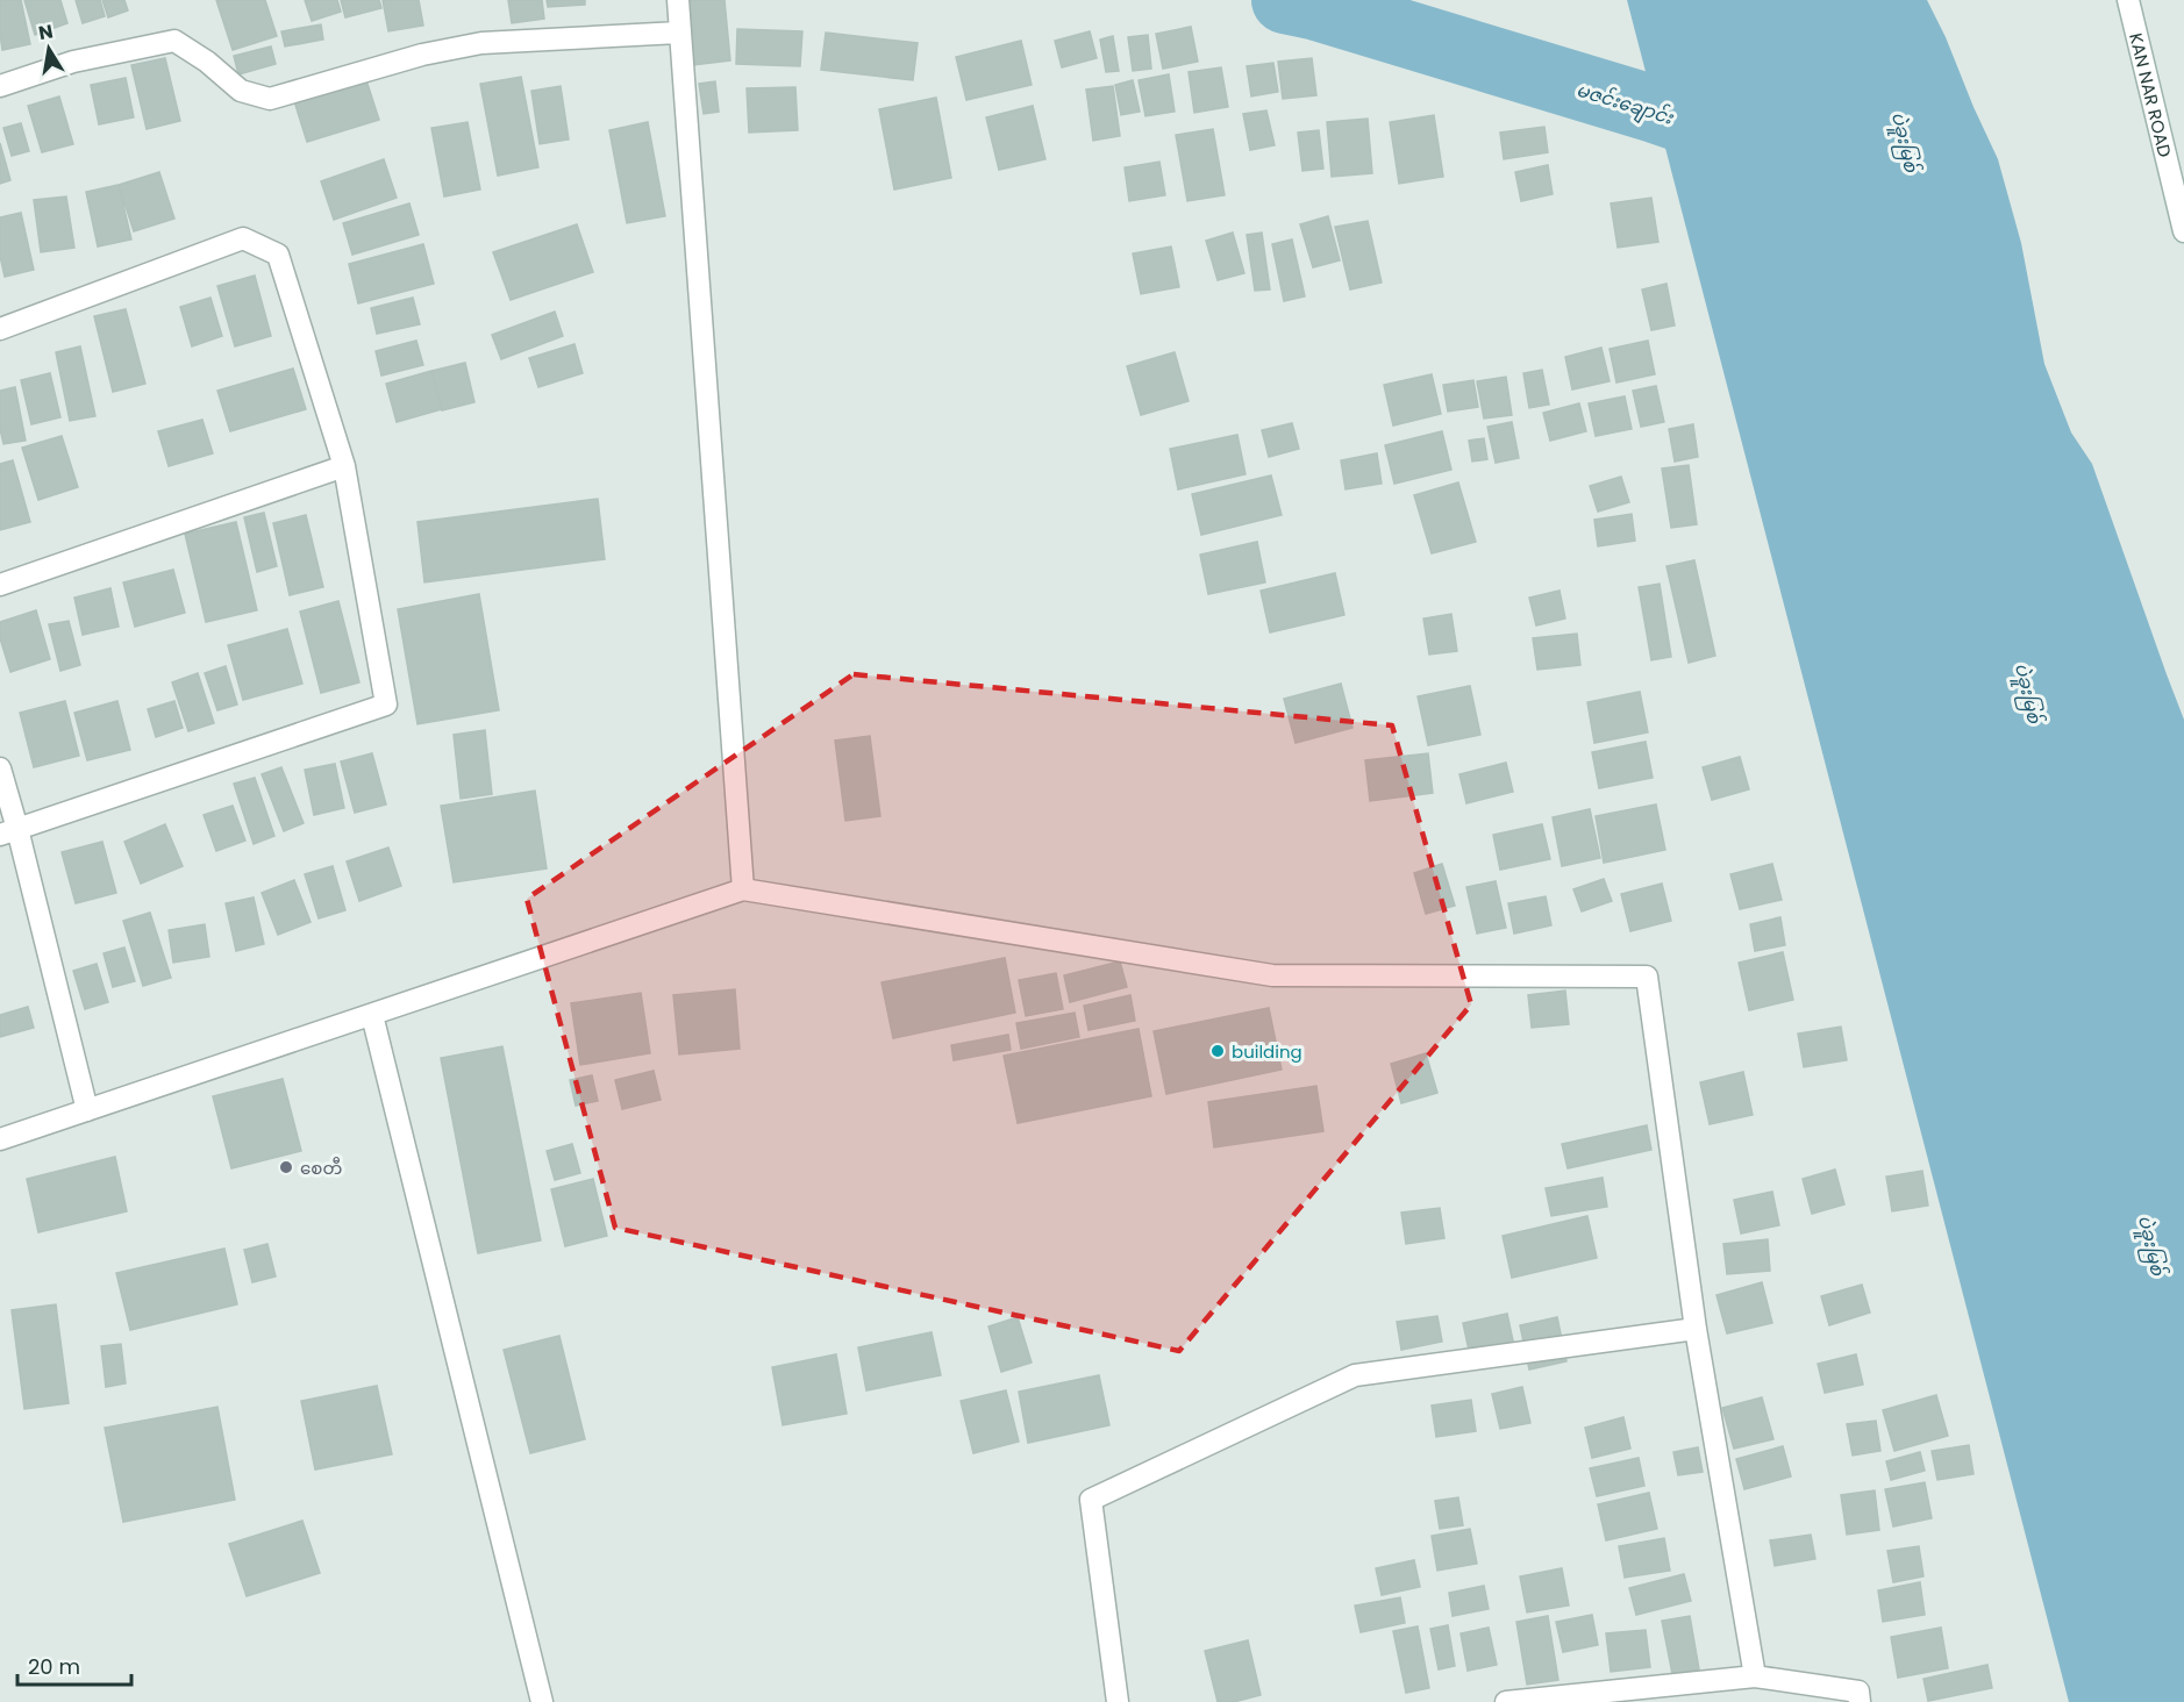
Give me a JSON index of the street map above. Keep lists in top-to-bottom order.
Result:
{
  "streets": {
    "street": ["KAN NAR ROAD"]
  },
  "water": ["မဇင်းချောင်း", "ပဲခူးမြစ်"],
  "places": ["building", "စေတီ"],
  "scale_bar": "20 m",
  "north": "top"
}
